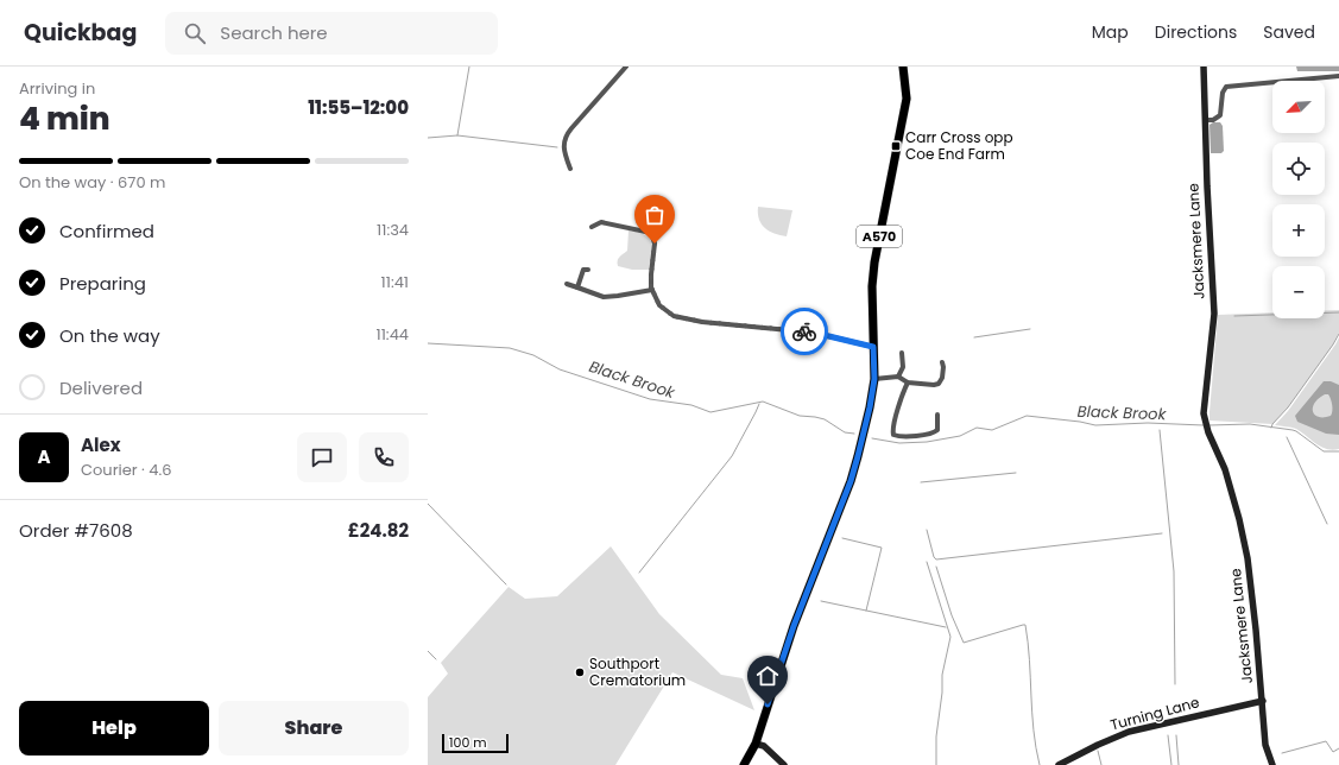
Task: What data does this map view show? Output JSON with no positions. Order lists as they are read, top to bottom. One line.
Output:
{"streets":{"highway":["A570"],"main road":["Jacksmere Lane","Turning Lane"]},"crossings":[["Jacksmere Lane","Turning Lane"]],"water":["Black Brook"],"places":{"transit":["Carr Cross opp Coe End Farm"],"other":["Southport Crematorium"]},"scale_bar":"100 m","north":"bottom left","page":{"header":"Quickbag","search":"Search here","nav":["Map","Directions","Saved"],"heading":["4 min","Arriving in","11:55–12:00"],"panel":["Alex","Courier · 4.6","Order #7608","£24.82"],"map_buttons":["+","−"],"bar":"On the way · 670 m","list":[["Confirmed","11:34"],["Preparing","11:41"],["On the way","11:44"],"Delivered"],"round":"A","buttons":["Help","Share"],"scale":"100 m"}}
